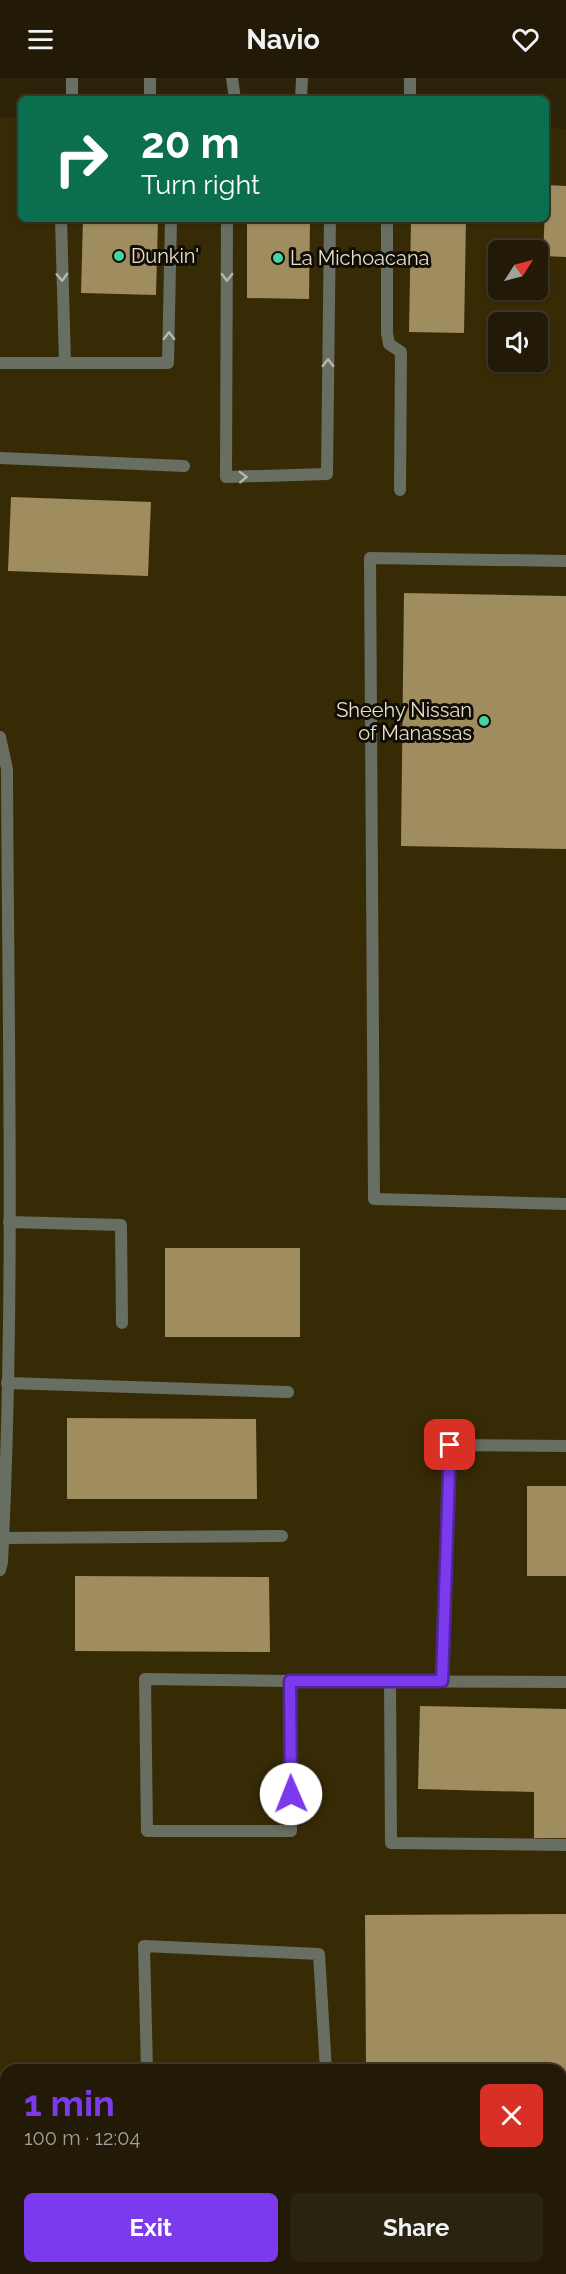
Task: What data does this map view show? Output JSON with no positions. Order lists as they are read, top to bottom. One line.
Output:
{"places":["Dunkin'","La Michoacana","Sheehy Nissan of Manassas"],"north":"top right","page":{"header":"Navio","turn":["20 m","Turn right"],"heading":["1 min","100 m · 12:04"],"buttons":["Exit","Share"]}}
